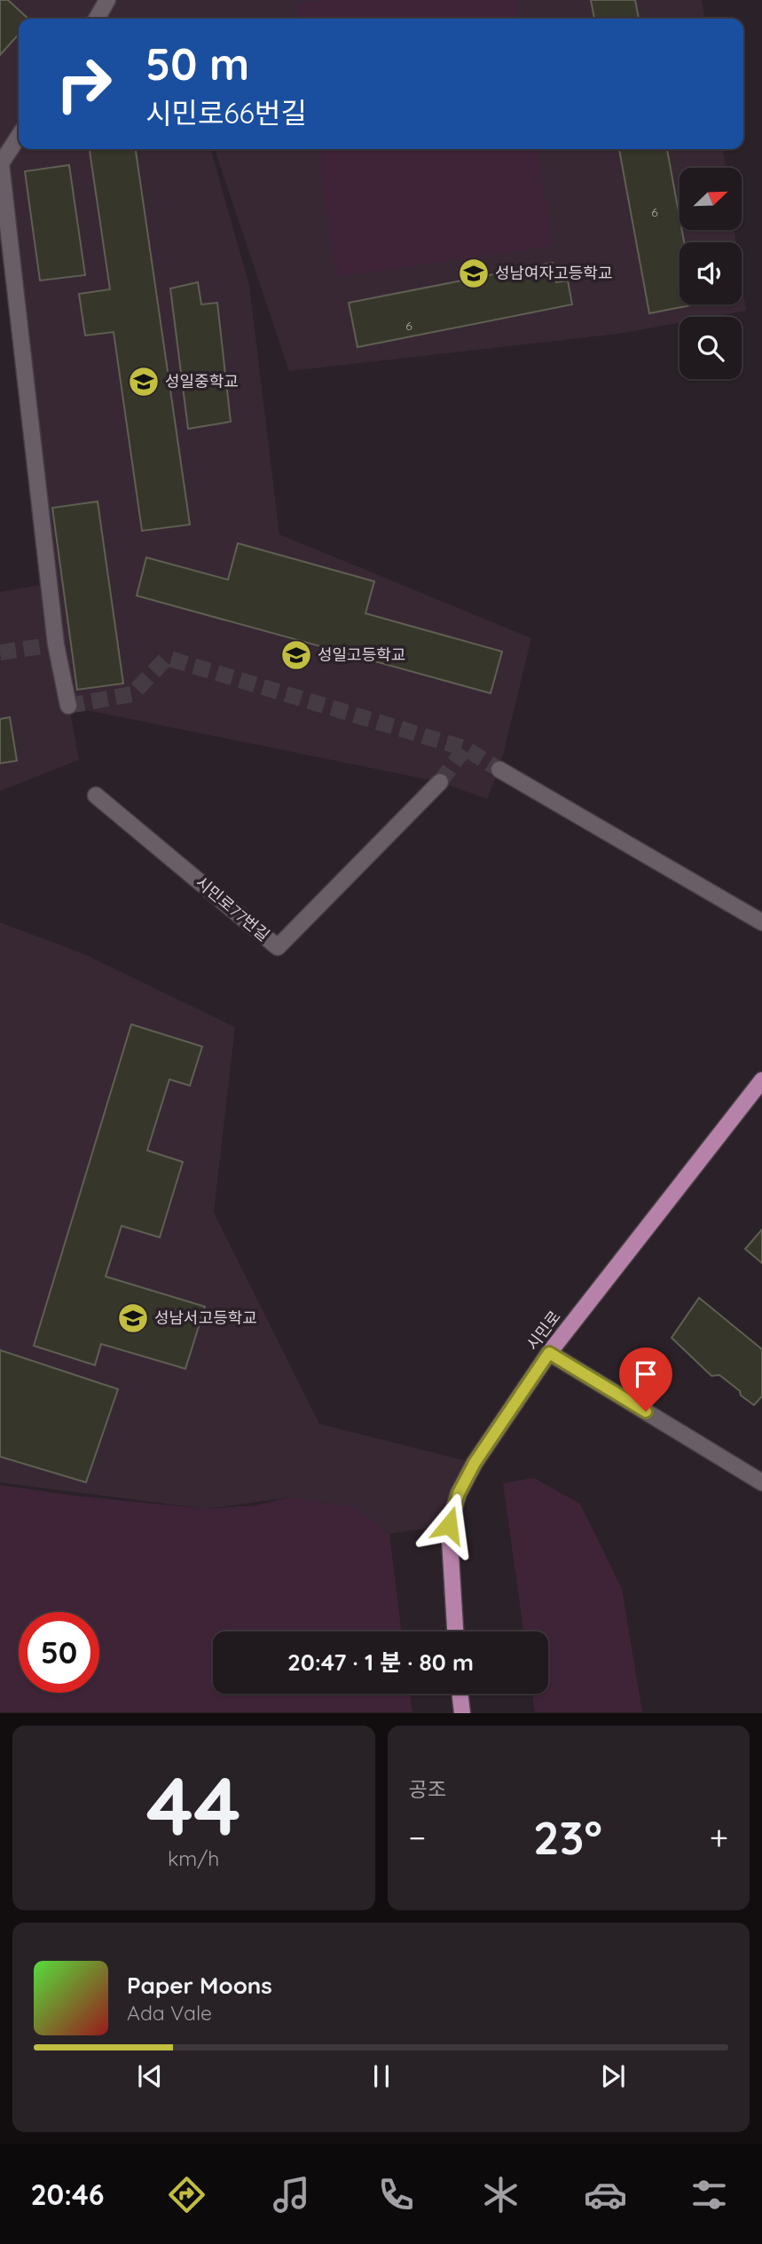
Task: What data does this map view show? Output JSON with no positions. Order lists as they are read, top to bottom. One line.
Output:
{"streets":{"main road":["시민로"],"street":["시민로77번길"]},"places":{"school or university":["성남여자고등학교","성일중학교","성일고등학교","성남서고등학교"]},"house_numbers":["6","6"],"north":"top right","page":{"turn":["50 m","시민로66번길"],"limit":"50","trip":"20:47 · 1 분 · 80 m","tile":[["44","km/h"],"공조"],"heat":["−","23°","+"],"song":["Paper Moons","Ada Vale"],"tabs":"20:46"}}
